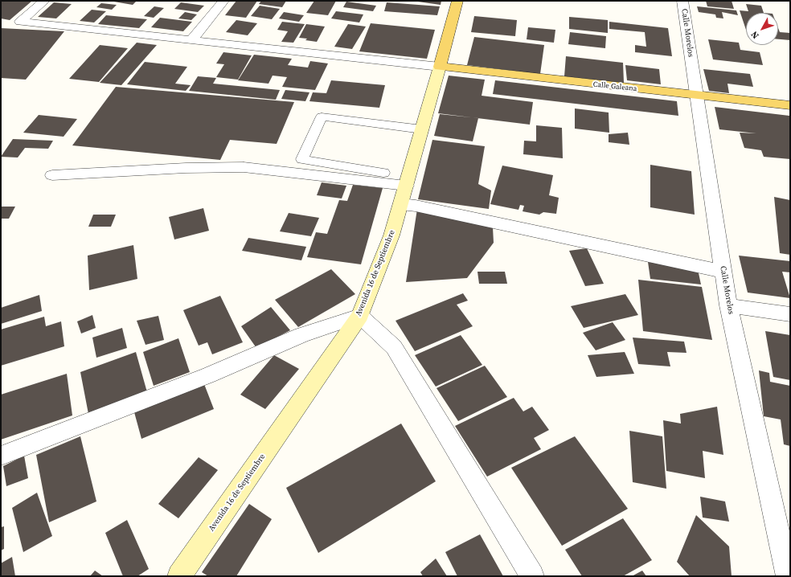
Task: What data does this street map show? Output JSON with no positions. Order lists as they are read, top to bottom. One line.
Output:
{"streets":{"main road":["Calle Galeana","Avenida 16 de Septiembre"],"street":["Calle Morelos"]},"crossings":[["Calle Morelos","Calle Galeana"],["Calle Galeana","Avenida 16 de Septiembre"]],"north":"bottom left"}
